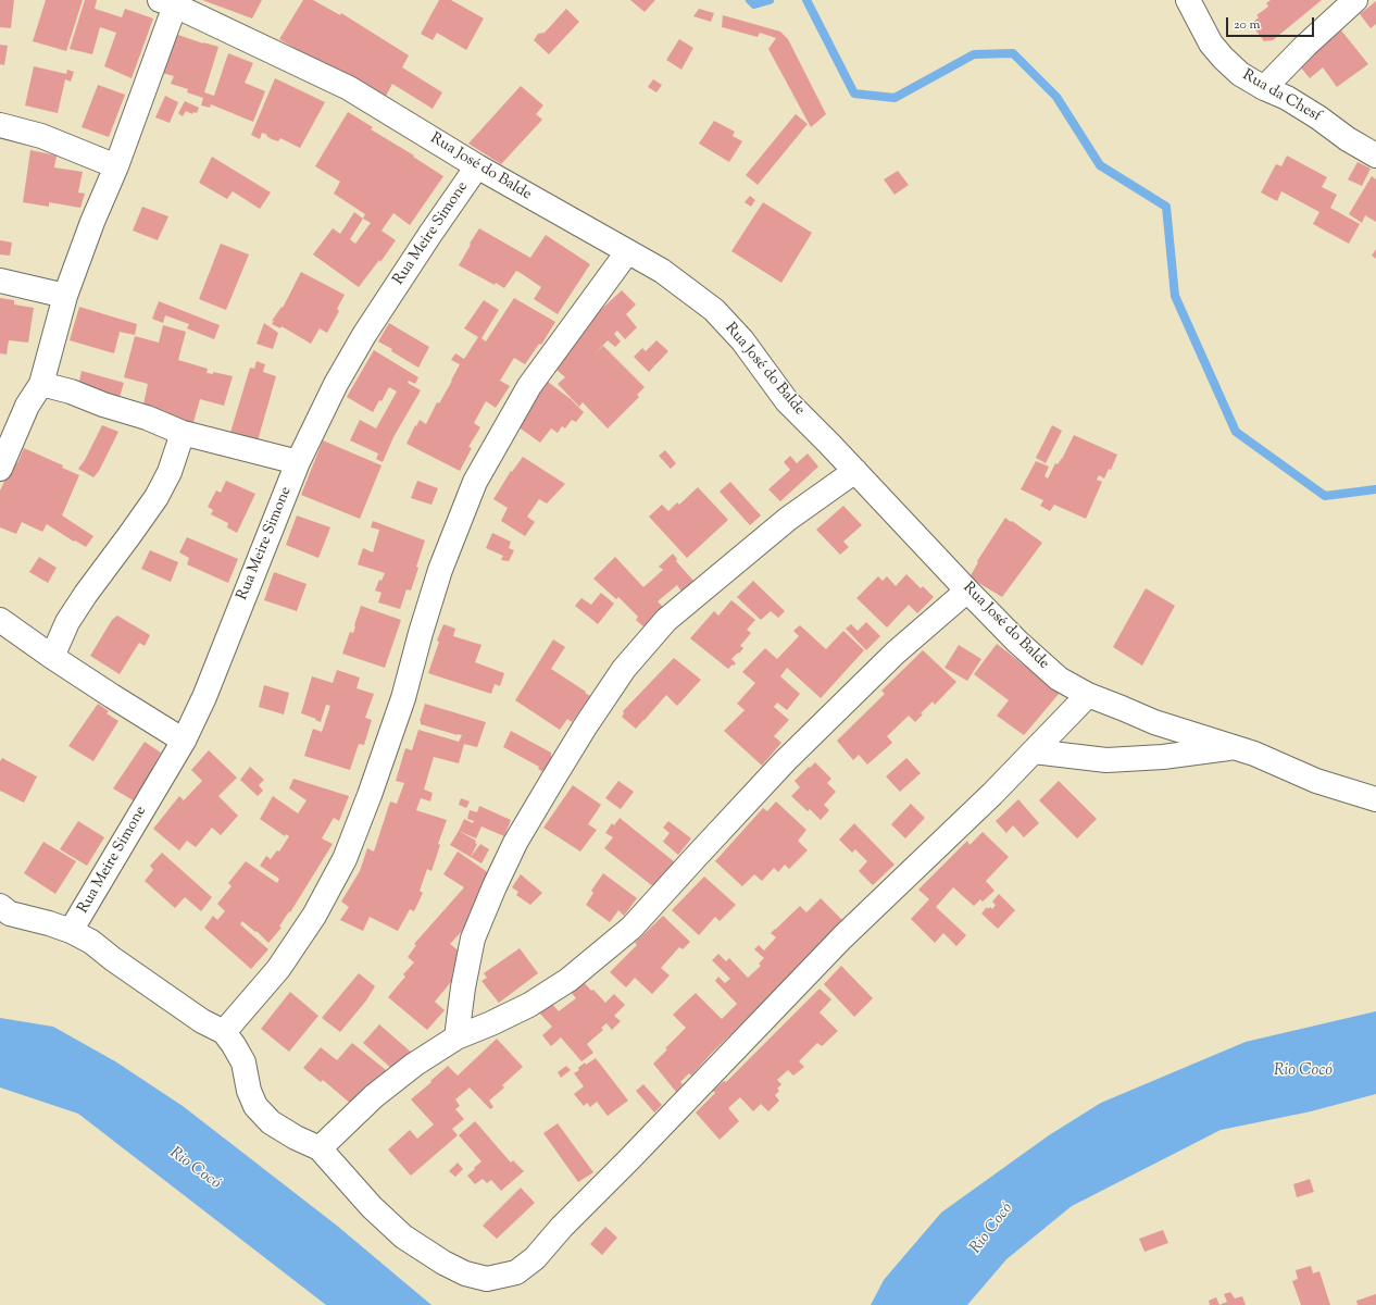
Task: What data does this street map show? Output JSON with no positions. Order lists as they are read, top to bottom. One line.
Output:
{"streets":{"street":["Rua da Chesf","Rua José do Balde","Rua Meire Simone"]},"crossings":[["Rua José do Balde","Rua Meire Simone"]],"water":["Rio Cocó"],"scale_bar":"20 m"}
